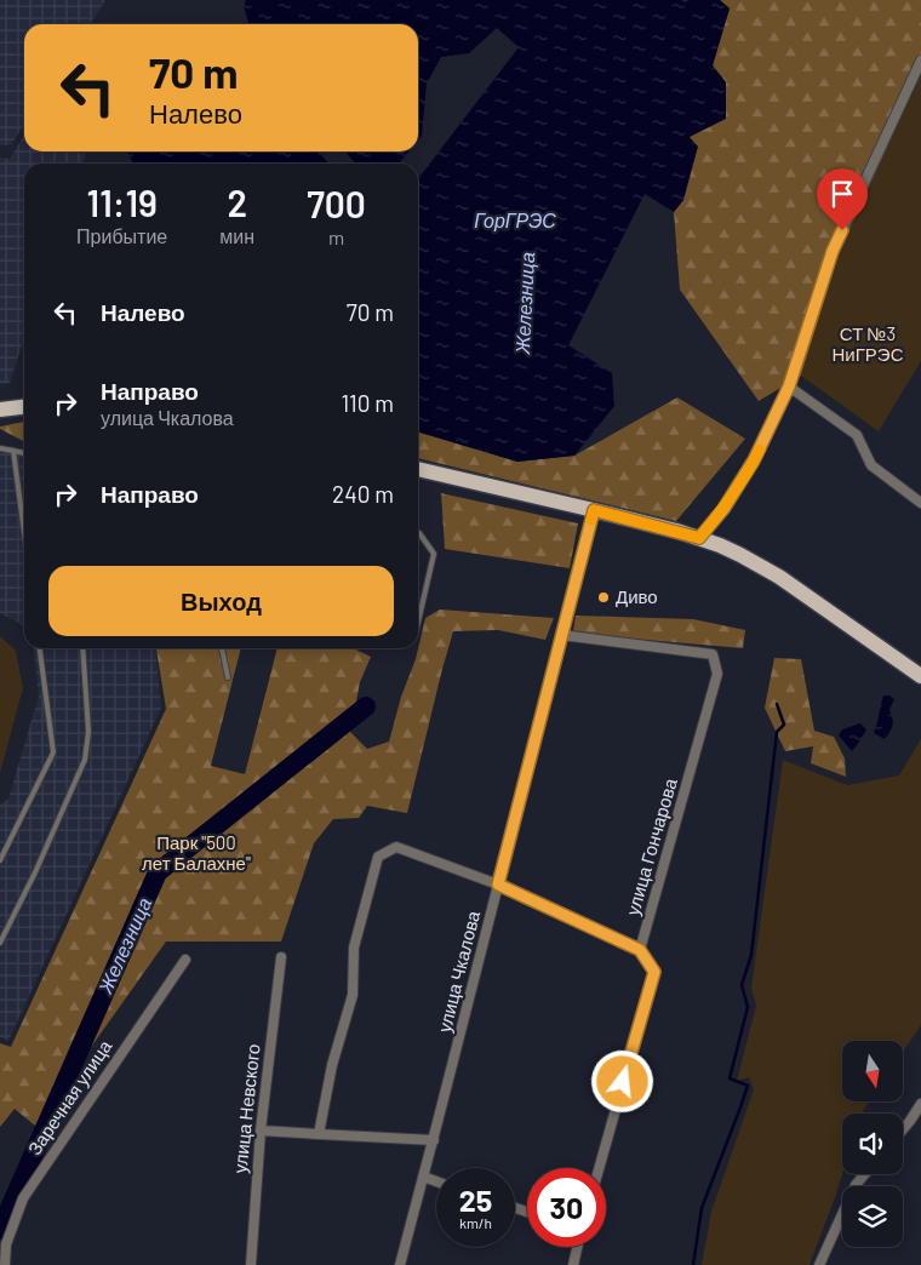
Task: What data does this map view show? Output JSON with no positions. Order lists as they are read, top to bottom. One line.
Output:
{"streets":{"street":["улица Гончарова","улица Чкалова","Заречная улица","улица Невского"]},"crossings":[["улица Гончарова","улица Чкалова"]],"water":["ГорГРЭС","Железница"],"parks":["СТ №3 НиГРЭС","Парк \"500 лет Балахне\""],"places":["Диво"],"north":"bottom","page":{"turn":["70 m","Налево"],"eta":["11:19","Прибытие","2","мин","700","m"],"list":[{"name":"Налево","value":"70 m"},{"name":"Направо","note":"улица Чкалова","value":"110 m"},{"name":"Направо","value":"240 m"}],"buttons":"Выход","speed":"25 km/h","limit":"30"}}
